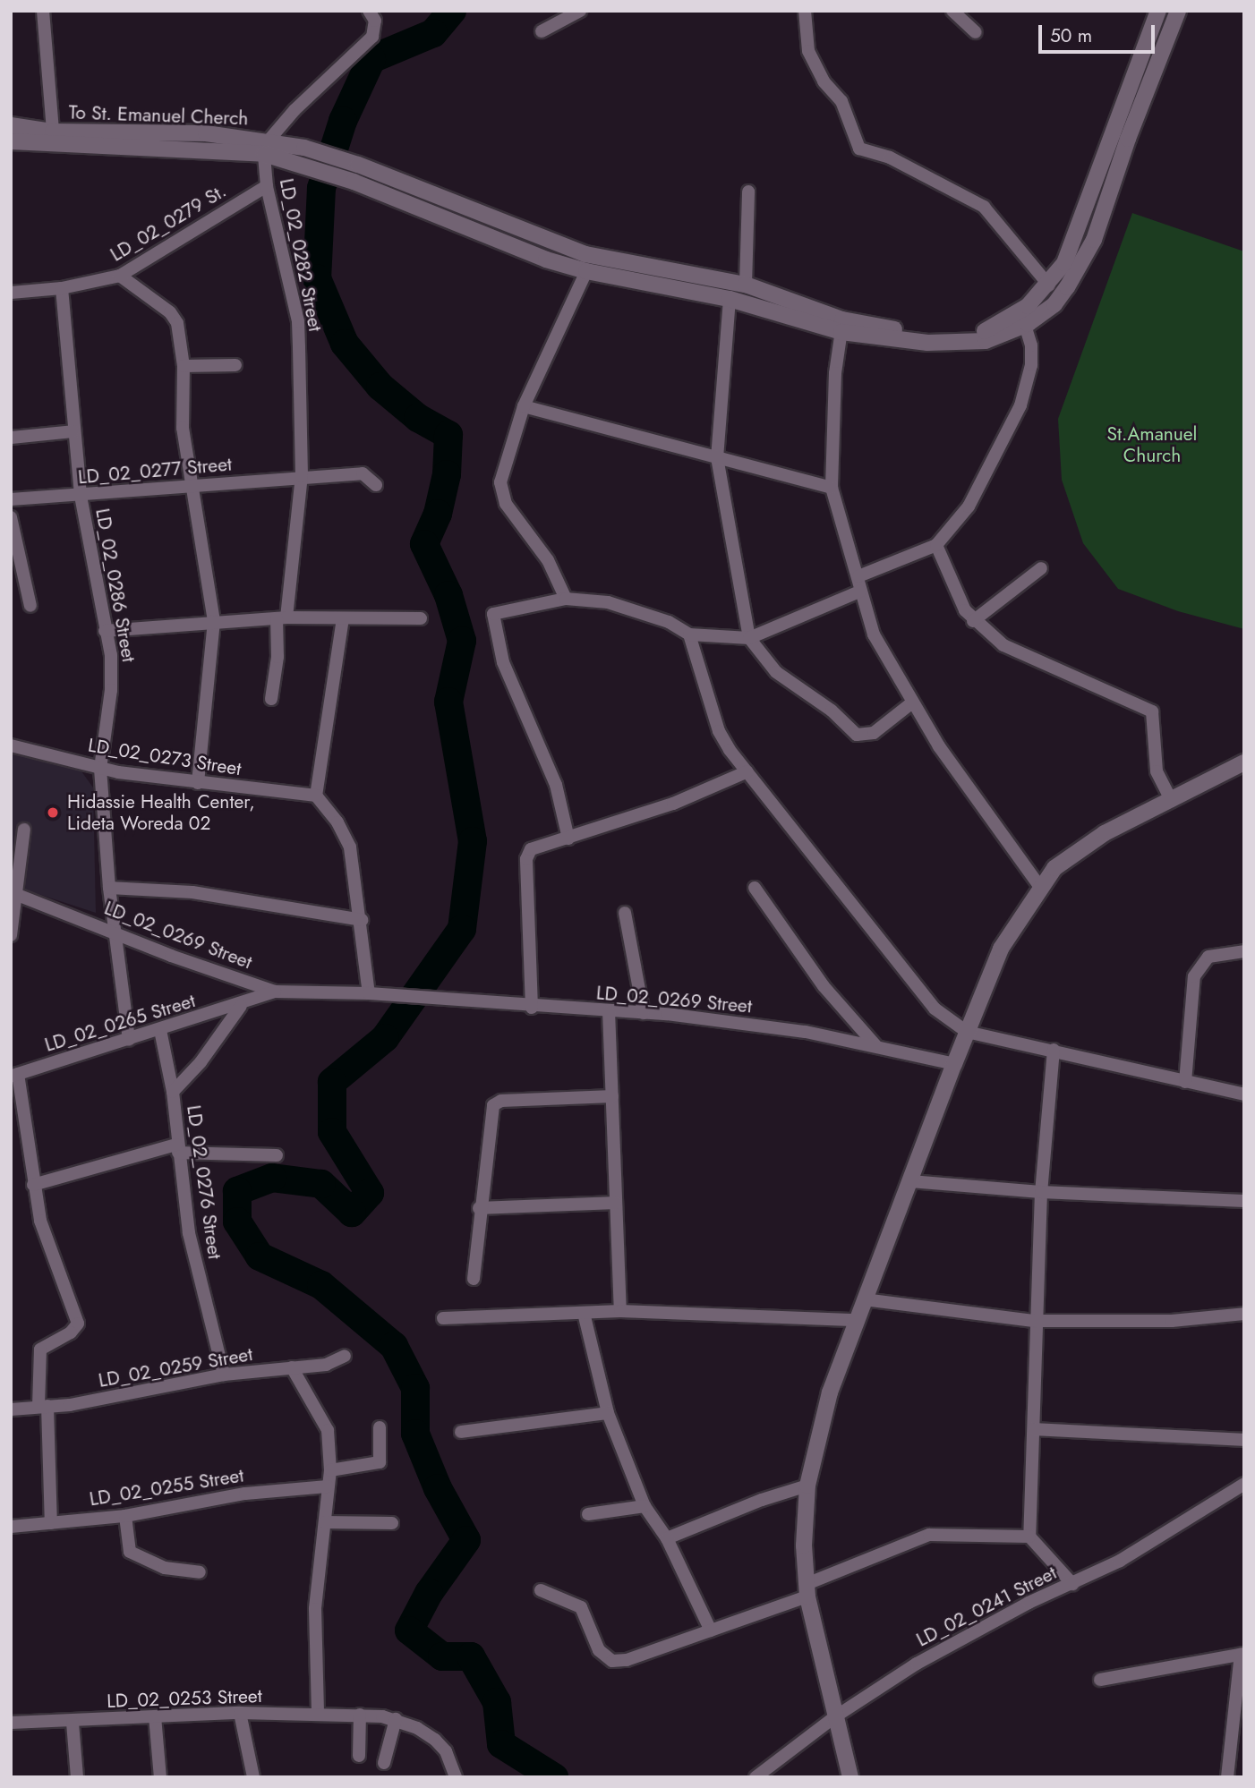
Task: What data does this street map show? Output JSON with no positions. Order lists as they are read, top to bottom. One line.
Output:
{"streets":{"main road":["To St. Emanuel Cherch"],"street":["LD_02_0279 St.","LD_02_0282 Street","LD_02_0277 Street","LD_02_0286 Street","LD_02_0273 Street","LD_02_0269 Street","LD_02_0265 Street","LD_02_0276 Street","LD_02_0259 Street","LD_02_0255 Street","LD_02_0241 Street","LD_02_0253 Street"]},"crossings":[["To St. Emanuel Cherch","LD_02_0282 Street"],["LD_02_0279 St.","LD_02_0282 Street"],["LD_02_0279 St.","LD_02_0286 Street"],["LD_02_0282 Street","LD_02_0277 Street"],["LD_02_0277 Street","LD_02_0286 Street"],["LD_02_0286 Street","LD_02_0273 Street"],["LD_02_0286 Street","LD_02_0269 Street"],["LD_02_0286 Street","LD_02_0265 Street"],["LD_02_0269 Street","LD_02_0265 Street"],["LD_02_0265 Street","LD_02_0276 Street"],["LD_02_0276 Street","LD_02_0259 Street"]],"parks":["St.Amanuel Church"],"places":["Hidassie Health Center, Lideta Woreda 02"],"scale_bar":"50 m"}
